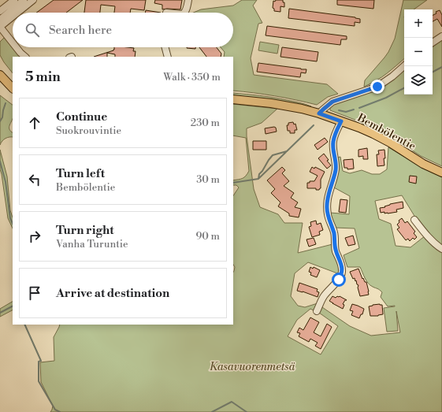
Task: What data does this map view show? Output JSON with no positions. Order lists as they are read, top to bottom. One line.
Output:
{"streets":{"main road":["Bembölentie"]},"parks":["Kasavuorenmetsä"],"page":{"map_buttons":["+","−"],"search":"Search here","heading":["5 min","Walk · 350 m"],"list":[["Continue","Suokrouvintie","230 m"],["Turn left","Bembölentie","30 m"],["Turn right","Vanha Turuntie","90 m"],"Arrive at destination"]}}
